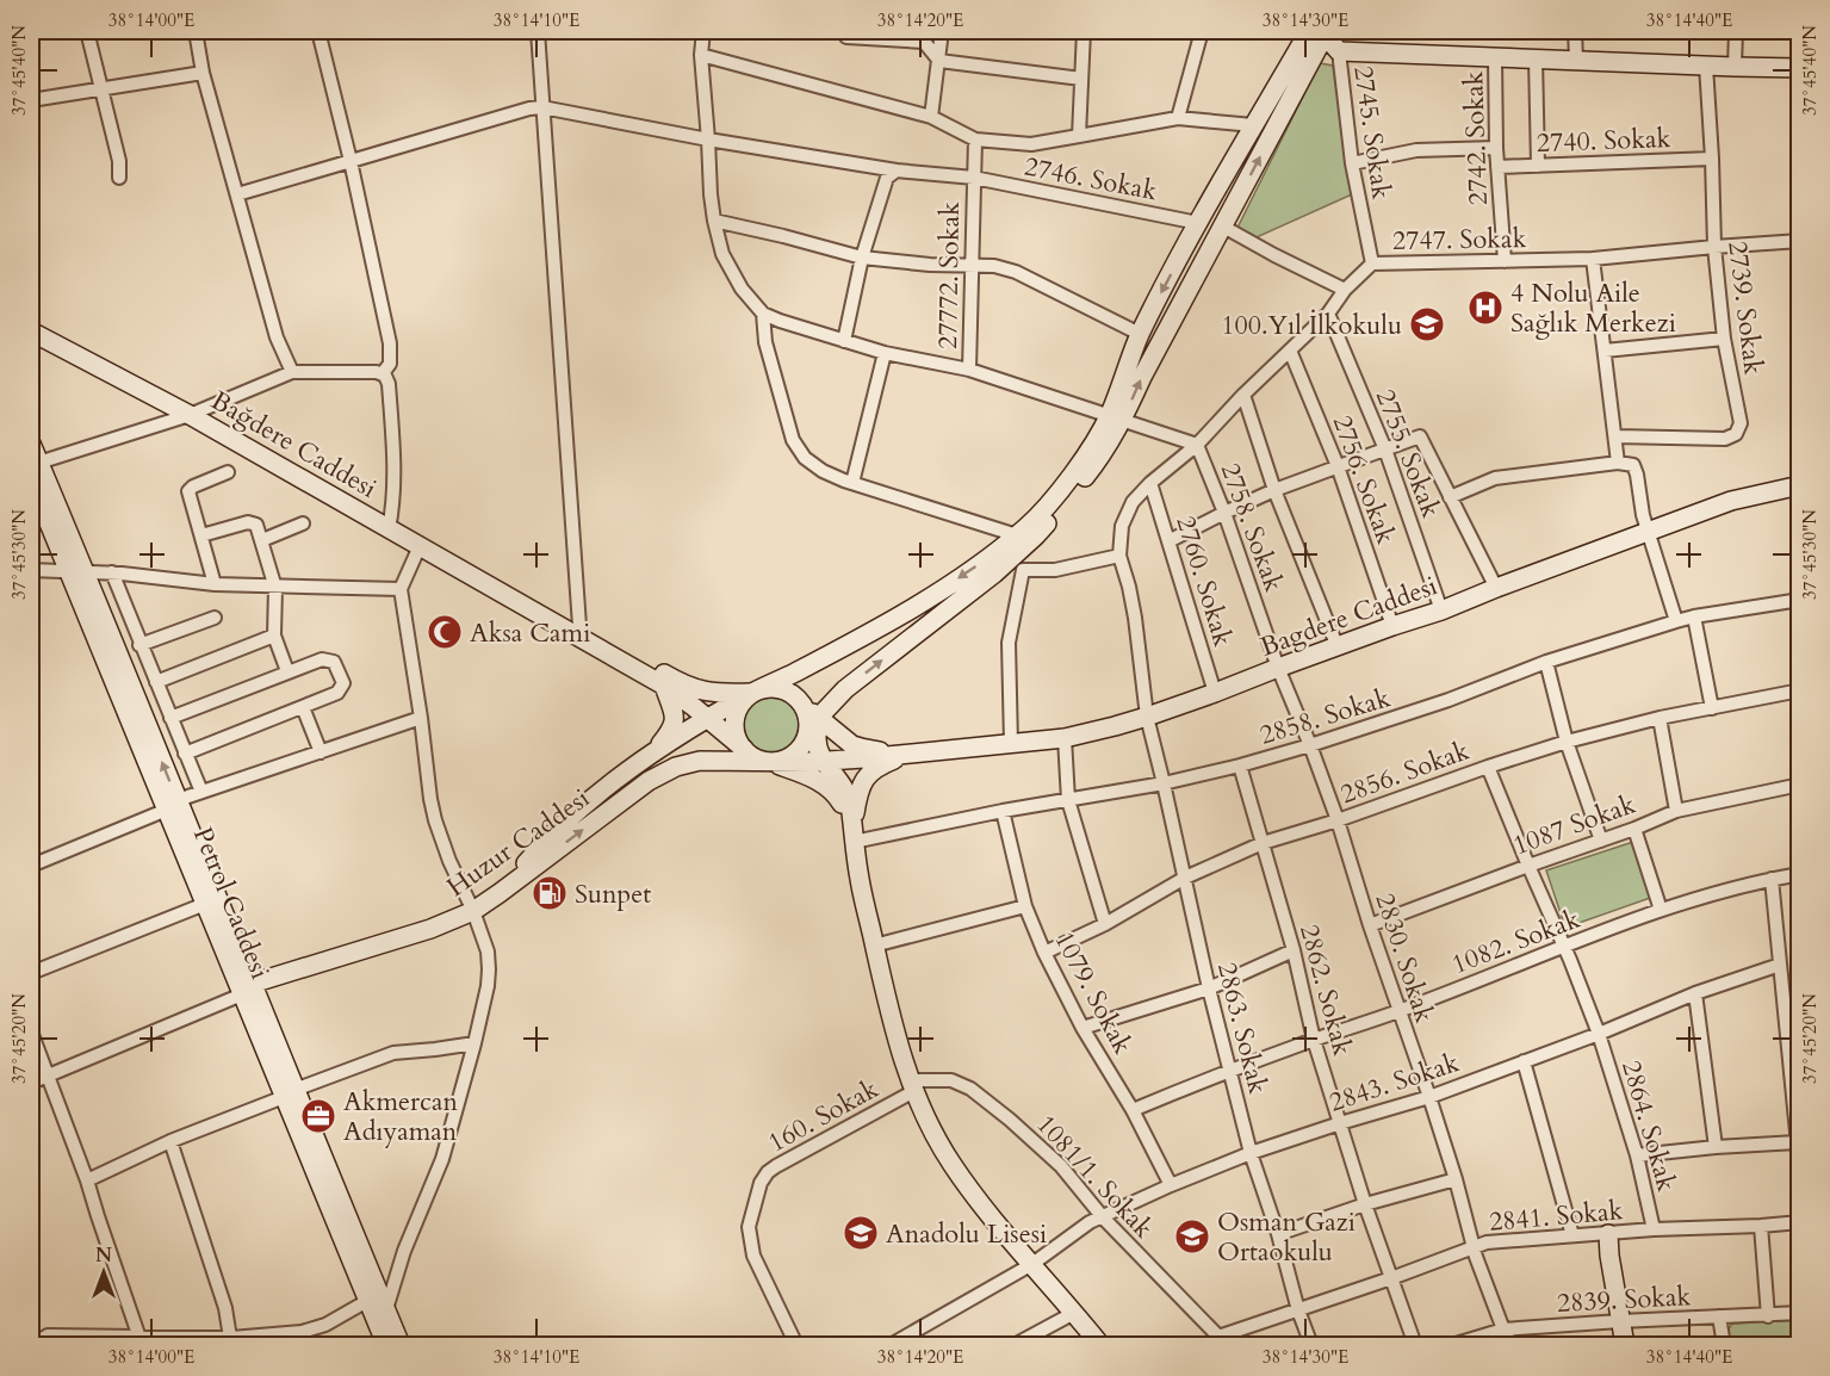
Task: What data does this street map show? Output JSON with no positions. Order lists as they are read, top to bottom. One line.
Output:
{"streets":{"main road":["Bağdere Caddesi","Bagdere Caddesi","Huzur Caddesi","Petrol Caddesi"],"street":["2745. Sokak","2742. Sokak","2740. Sokak","2746. Sokak","2747. Sokak","27772. Sokak","2739. Sokak","2755. Sokak","2756. Sokak","2758. Sokak","2760. Sokak","2858. Sokak","2856. Sokak","1087 Sokak","1082. Sokak","2830. Sokak","2862. Sokak","1079. Sokak","2863. Sokak","2843. Sokak","160. Sokak","2864. Sokak","1081/1. Sokak","2841. Sokak","2839. Sokak"]},"crossings":[["2745. Sokak","2747. Sokak"],["2742. Sokak","2740. Sokak"],["2742. Sokak","2747. Sokak"],["2740. Sokak","2739. Sokak"],["2746. Sokak","27772. Sokak"],["2747. Sokak","2739. Sokak"],["2747. Sokak","2755. Sokak"],["2747. Sokak","2756. Sokak"],["2747. Sokak","2758. Sokak"],["2747. Sokak","2760. Sokak"],["Bağdere Caddesi","2858. Sokak"],["Bağdere Caddesi","Huzur Caddesi"],["2755. Sokak","Bagdere Caddesi"],["2756. Sokak","Bagdere Caddesi"],["2758. Sokak","Bagdere Caddesi"],["2758. Sokak","2830. Sokak"],["2760. Sokak","Bagdere Caddesi"],["Bagdere Caddesi","2830. Sokak"],["Bagdere Caddesi","2863. Sokak"],["2858. Sokak","2830. Sokak"],["2858. Sokak","2862. Sokak"],["2858. Sokak","1079. Sokak"],["2858. Sokak","2863. Sokak"],["2856. Sokak","2830. Sokak"],["2856. Sokak","2862. Sokak"],["2856. Sokak","1079. Sokak"],["2856. Sokak","2863. Sokak"],["2856. Sokak","2864. Sokak"],["1087 Sokak","2830. Sokak"],["1087 Sokak","2864. Sokak"],["Huzur Caddesi","Petrol Caddesi"],["1082. Sokak","2830. Sokak"],["1082. Sokak","2862. Sokak"],["1082. Sokak","1079. Sokak"],["1082. Sokak","2863. Sokak"],["1082. Sokak","2864. Sokak"],["2830. Sokak","2843. Sokak"],["2830. Sokak","2841. Sokak"],["2830. Sokak","2839. Sokak"],["2862. Sokak","2843. Sokak"],["2862. Sokak","2841. Sokak"],["1079. Sokak","2843. Sokak"],["2863. Sokak","2843. Sokak"],["2863. Sokak","2841. Sokak"],["2843. Sokak","2864. Sokak"],["2843. Sokak","1081/1. Sokak"],["160. Sokak","1081/1. Sokak"],["2864. Sokak","2841. Sokak"],["1081/1. Sokak","2841. Sokak"]],"places":{"hospital":["4 Nolu Aile Sağlık Merkezi"],"school or university":["100.Yıl İlkokulu","Anadolu Lisesi","Osman Gazi Ortaokulu"],"mosque":["Aksa Cami"],"fuel station":["Sunpet"],"office":["Akmercan Adıyaman"]},"north":"top","coordinates":["38°14'00\"E","38°14'10\"E","38°14'20\"E","38°14'30\"E","38°14'40\"E","37°45'40\"N","37°45'30\"N","37°45'20\"N"]}
